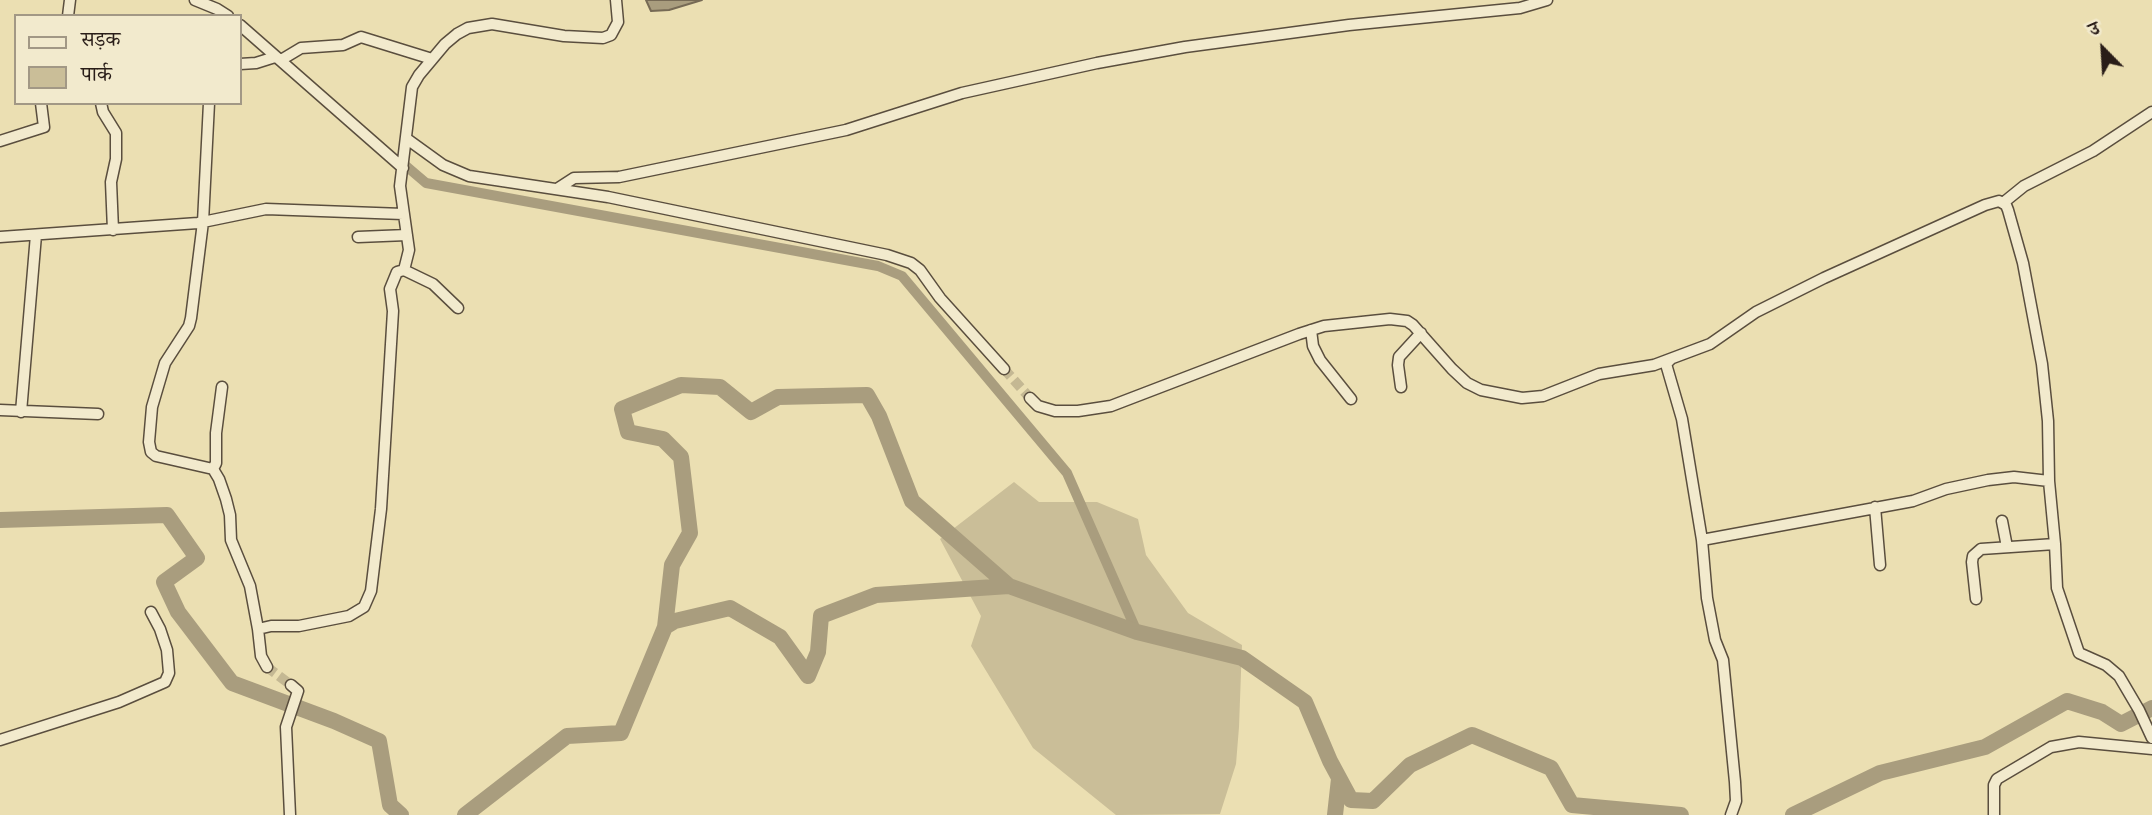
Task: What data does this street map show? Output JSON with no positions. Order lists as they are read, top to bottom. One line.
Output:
{"legend":["सड़क","पार्क"],"north":"top left"}
